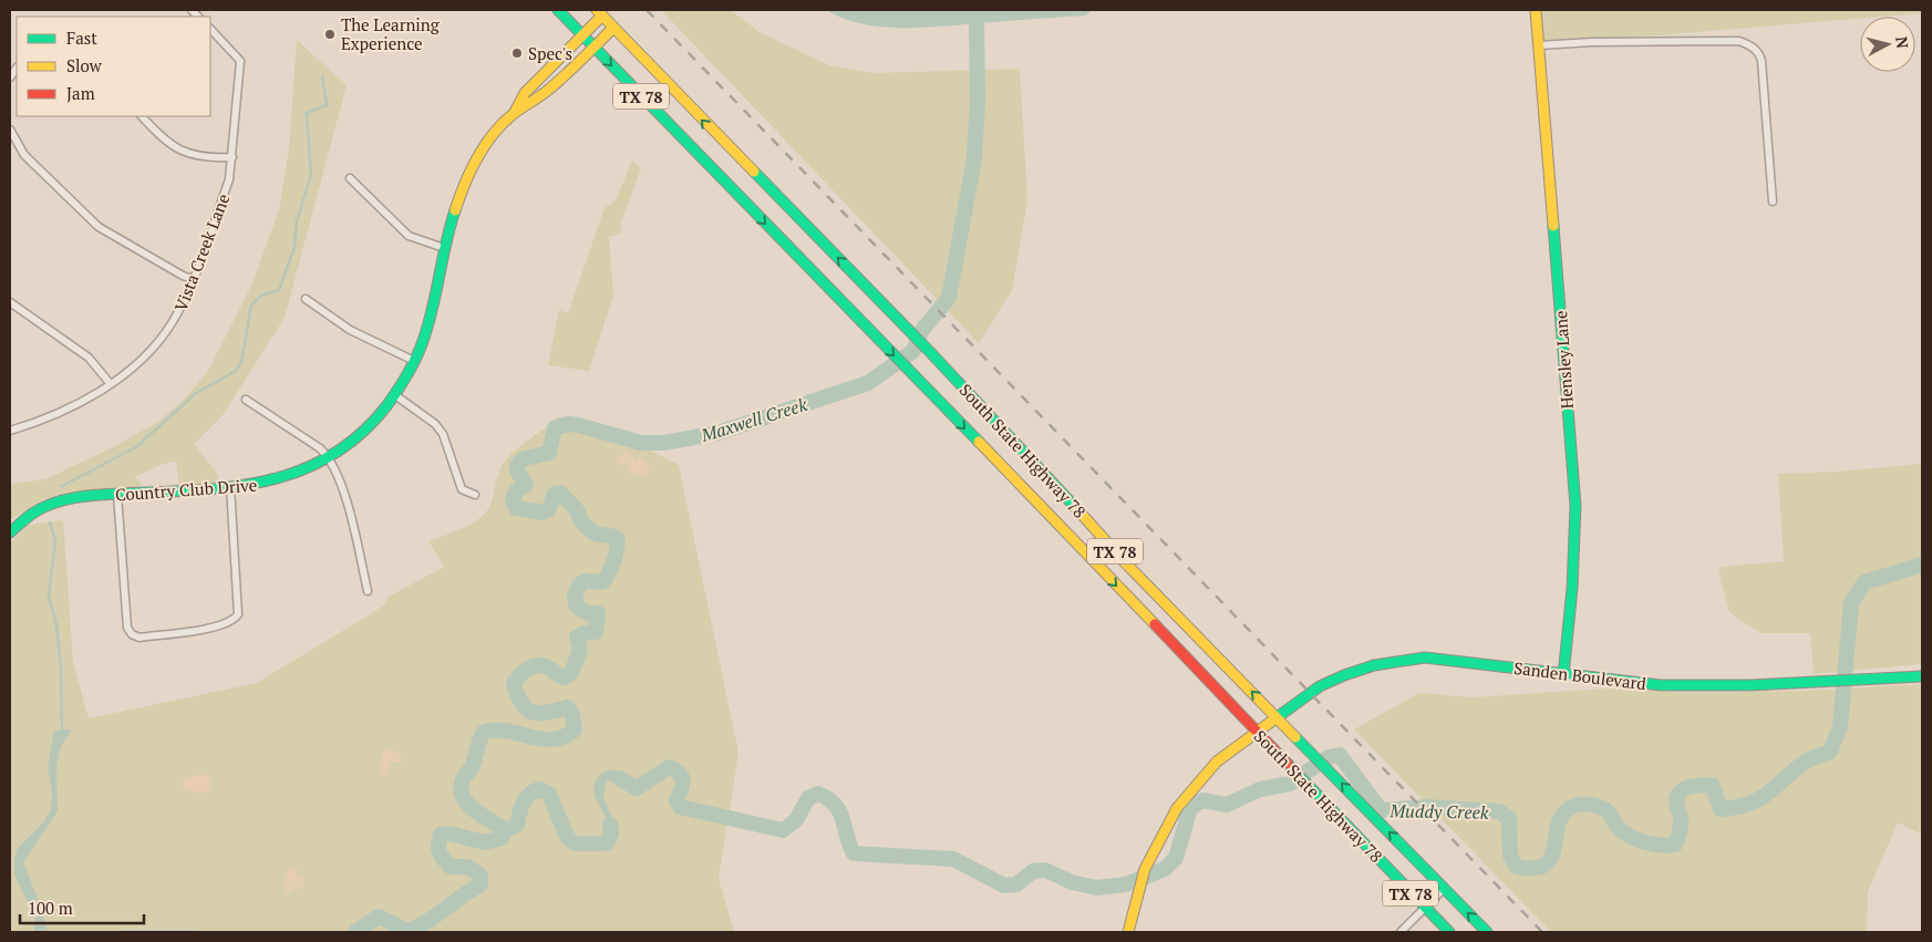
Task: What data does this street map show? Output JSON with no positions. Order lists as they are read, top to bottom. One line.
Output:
{"streets":{"main road":["TX 78","Hensley Lane","South State Highway 78","Country Club Drive","Sanden Boulevard"],"street":["Vista Creek Lane"]},"crossings":[["TX 78","South State Highway 78"],["TX 78","Country Club Drive"],["Hensley Lane","Sanden Boulevard"],["South State Highway 78","Country Club Drive"],["South State Highway 78","Sanden Boulevard"]],"water":["Maxwell Creek","Muddy Creek"],"places":["The Learning Experience","Spec's"],"legend":["Fast","Slow","Jam"],"scale_bar":"100 m","north":"right"}
